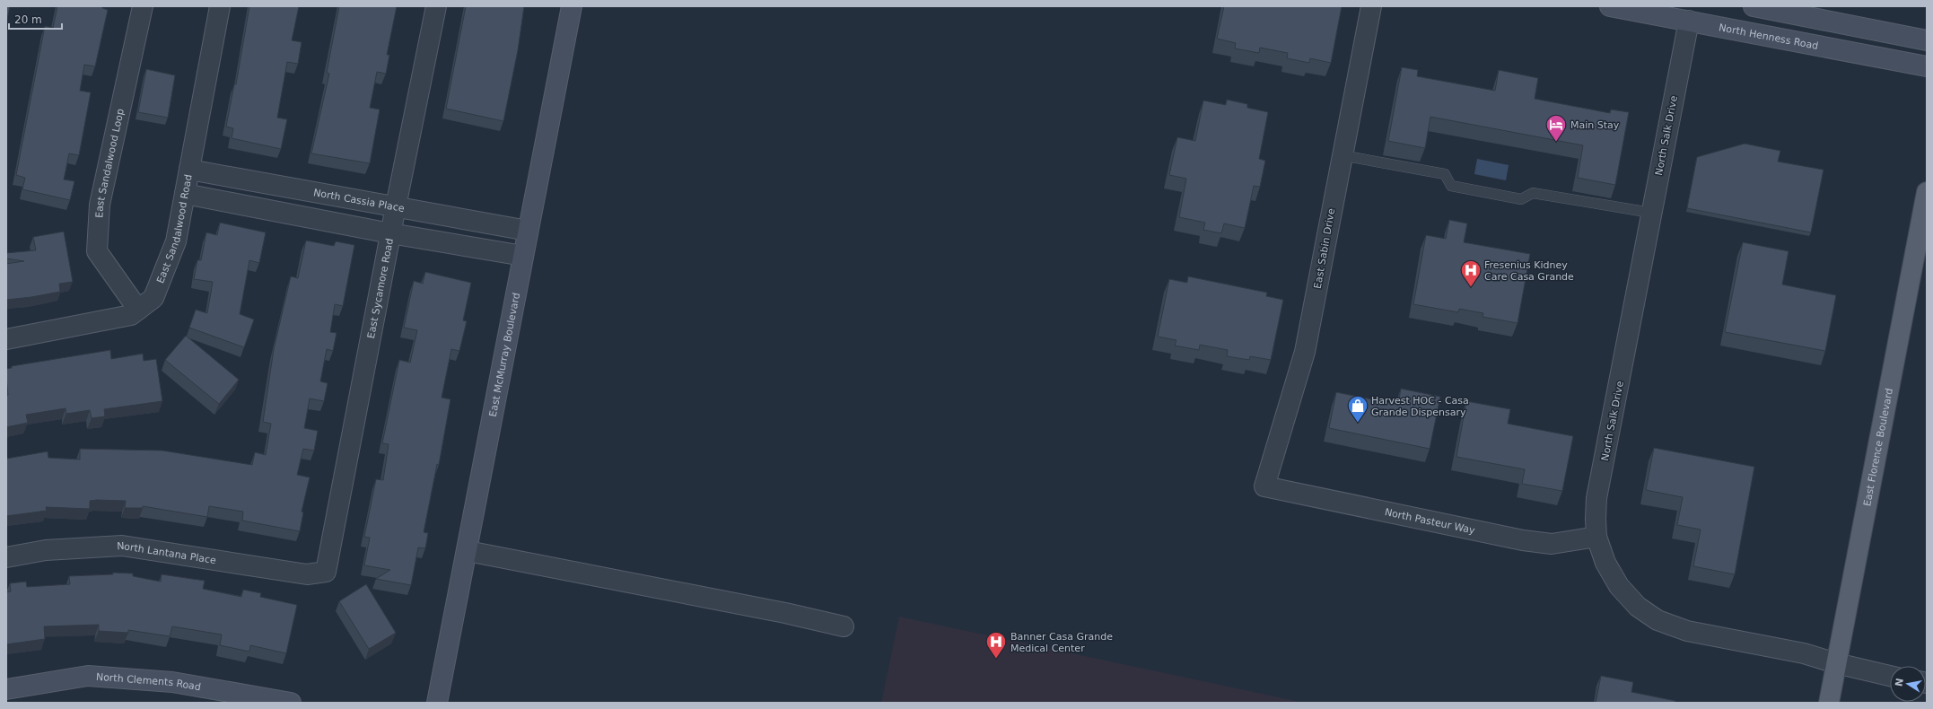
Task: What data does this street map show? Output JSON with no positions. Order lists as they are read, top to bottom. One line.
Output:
{"streets":{"main road":["East Florence Boulevard"],"street":["North Henness Road","North Salk Drive","East Sandalwood Loop","North Cassia Place","East Sandalwood Road","East Sabin Drive","East Sycamore Road","East McMurray Boulevard","North Pasteur Way","North Lantana Place","North Clements Road"]},"crossings":[["North Henness Road","North Salk Drive"],["North Salk Drive","East Florence Boulevard"],["North Salk Drive","North Pasteur Way"],["East Sandalwood Loop","East Sandalwood Road"],["North Cassia Place","East Sandalwood Road"],["North Cassia Place","East Sycamore Road"],["North Cassia Place","East McMurray Boulevard"],["East Sabin Drive","North Pasteur Way"],["East Sycamore Road","North Lantana Place"]],"places":{"hotel":["Main Stay"],"hospital":["Fresenius Kidney Care Casa Grande","Banner Casa Grande Medical Center"],"shop":["Harvest HOC - Casa Grande Dispensary"]},"scale_bar":"20 m","north":"left"}
